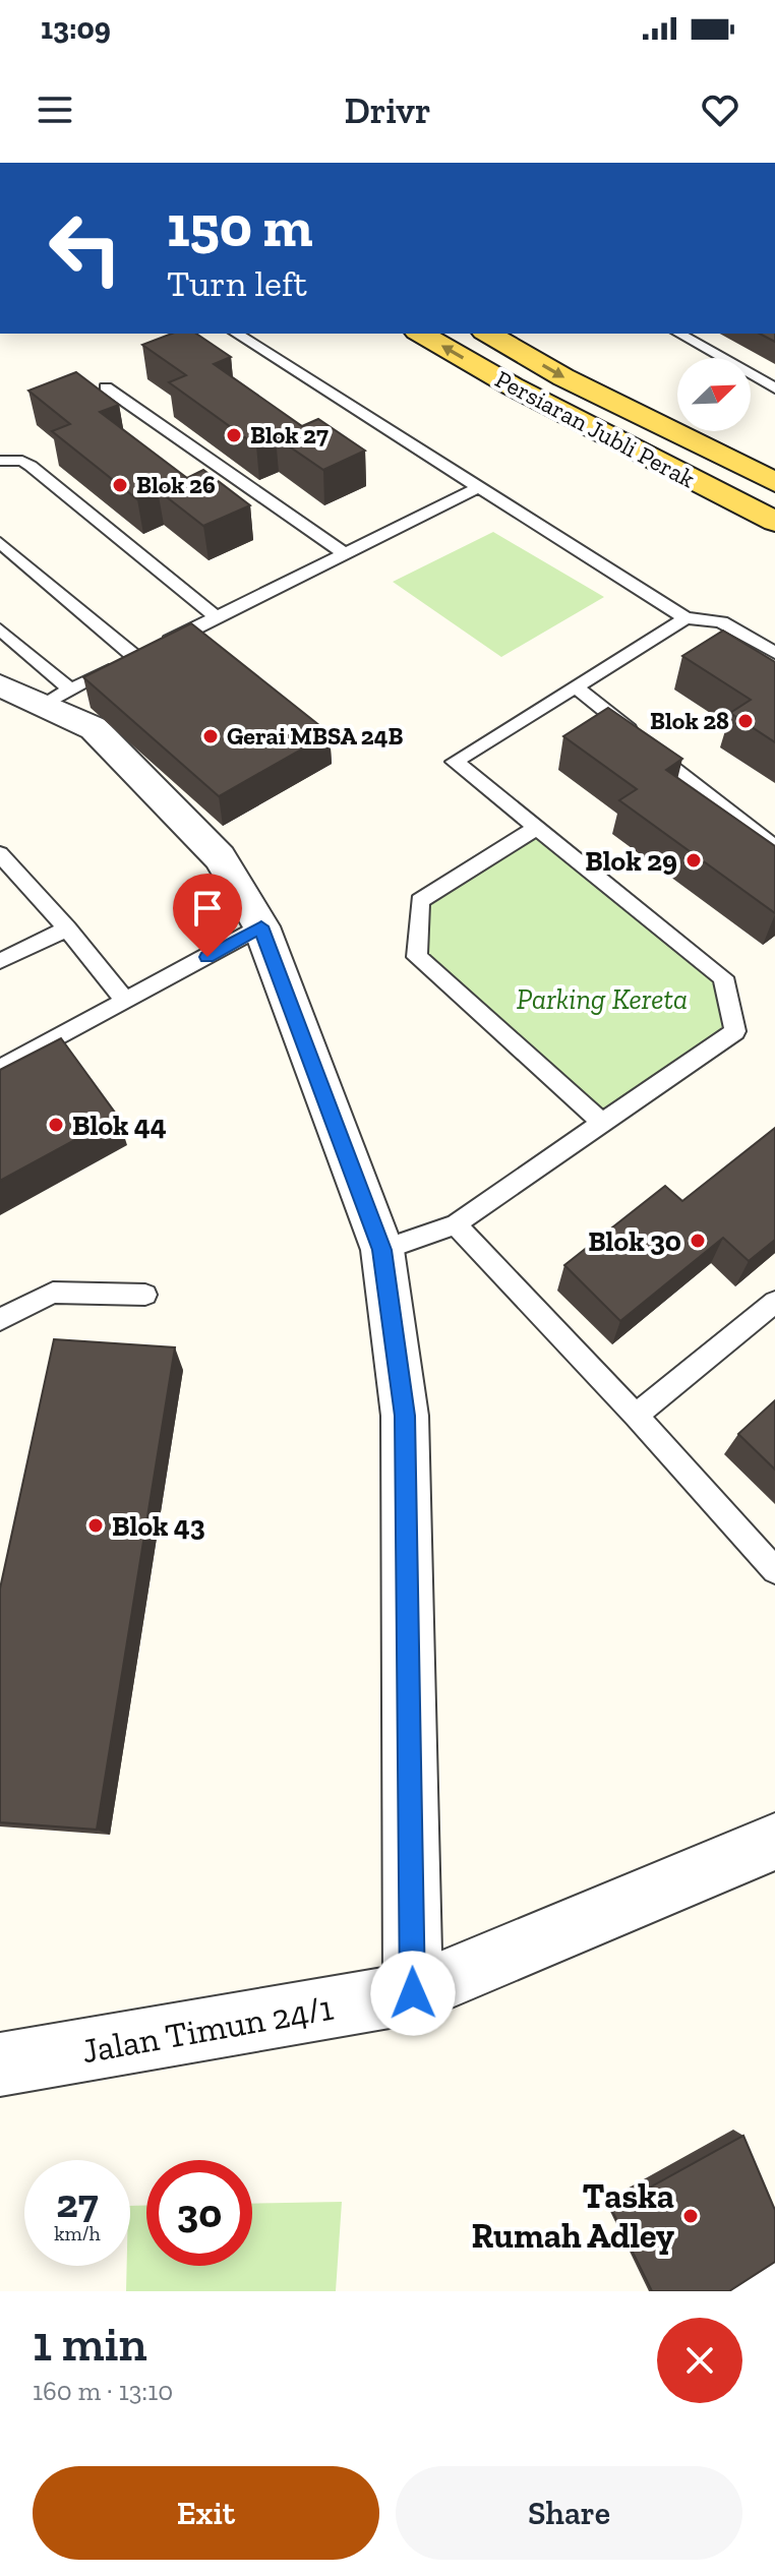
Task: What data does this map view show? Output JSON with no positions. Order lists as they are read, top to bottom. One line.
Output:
{"streets":{"main road":["Persiaran Jubli Perak"],"street":["Jalan Timun 24/1"]},"parks":["Parking Kereta"],"places":["Blok 27","Blok 26","Blok 28","Gerai MBSA 24B","Blok 29","Blok 44","Blok 30","Blok 43","Taska Rumah Adley"],"north":"top right","page":{"status":"13:09","header":"Drivr","turn":["150 m","Turn left"],"speed":"27 km/h","limit":"30","heading":["1 min","160 m · 13:10"],"buttons":["Exit","Share"]}}
